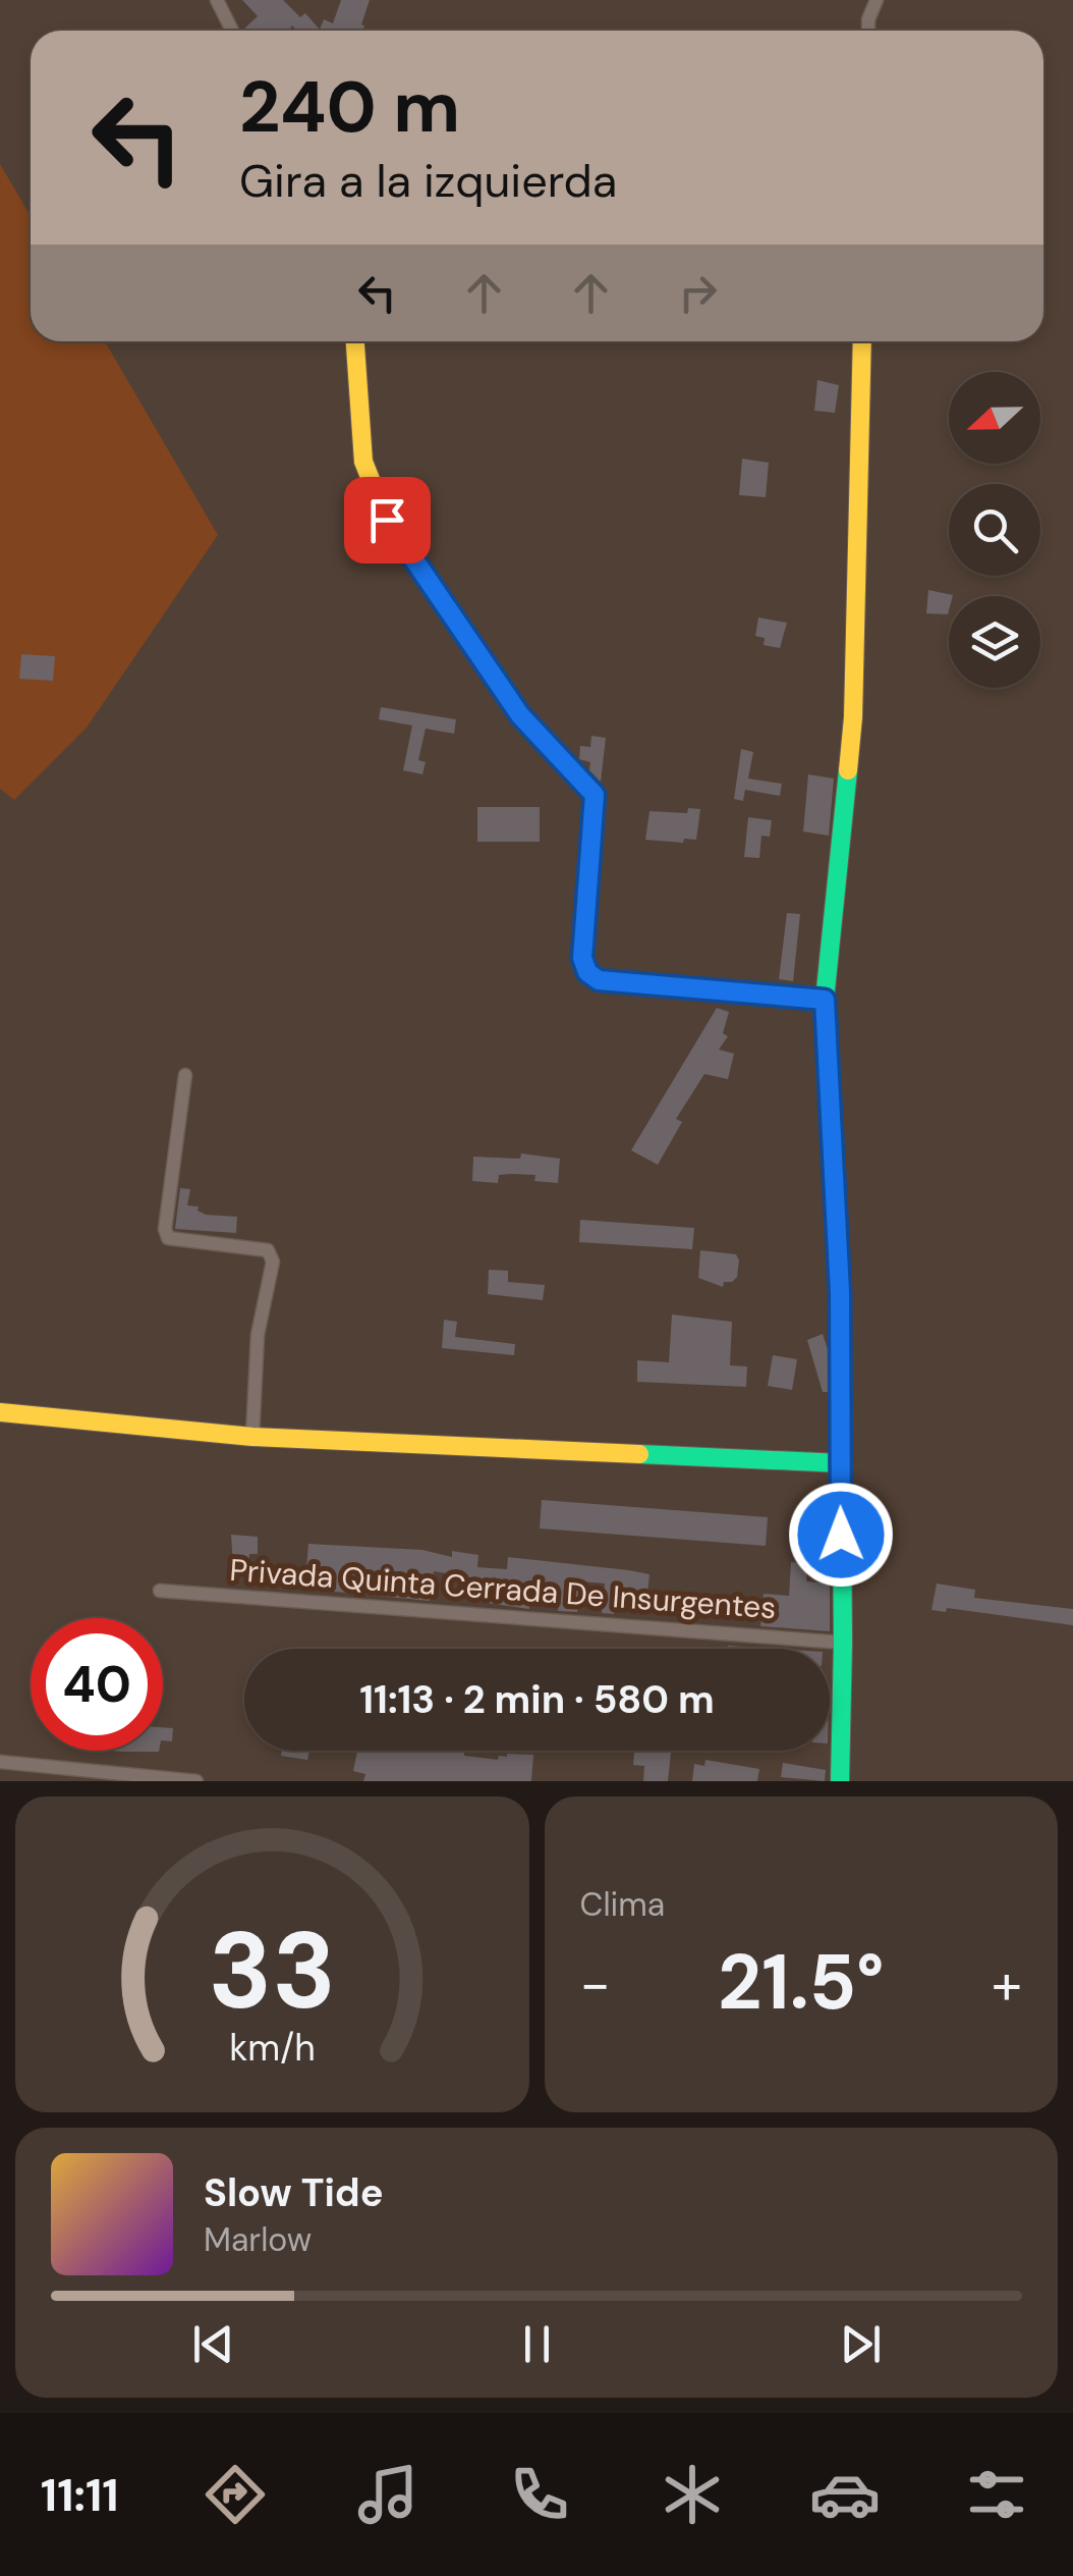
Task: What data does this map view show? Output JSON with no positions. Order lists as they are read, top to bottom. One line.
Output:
{"streets":{"street":["Privada Quinta Cerrada De Insurgentes"]},"north":"left","page":{"turn":["240 m","Gira a la izquierda"],"limit":"40","trip":"11:13 · 2 min · 580 m","tile":"Clima","heat":["−","21.5°","+"],"song":["Slow Tide","Marlow"],"tabs":"11:11","gauge":["33","km/h"]}}
